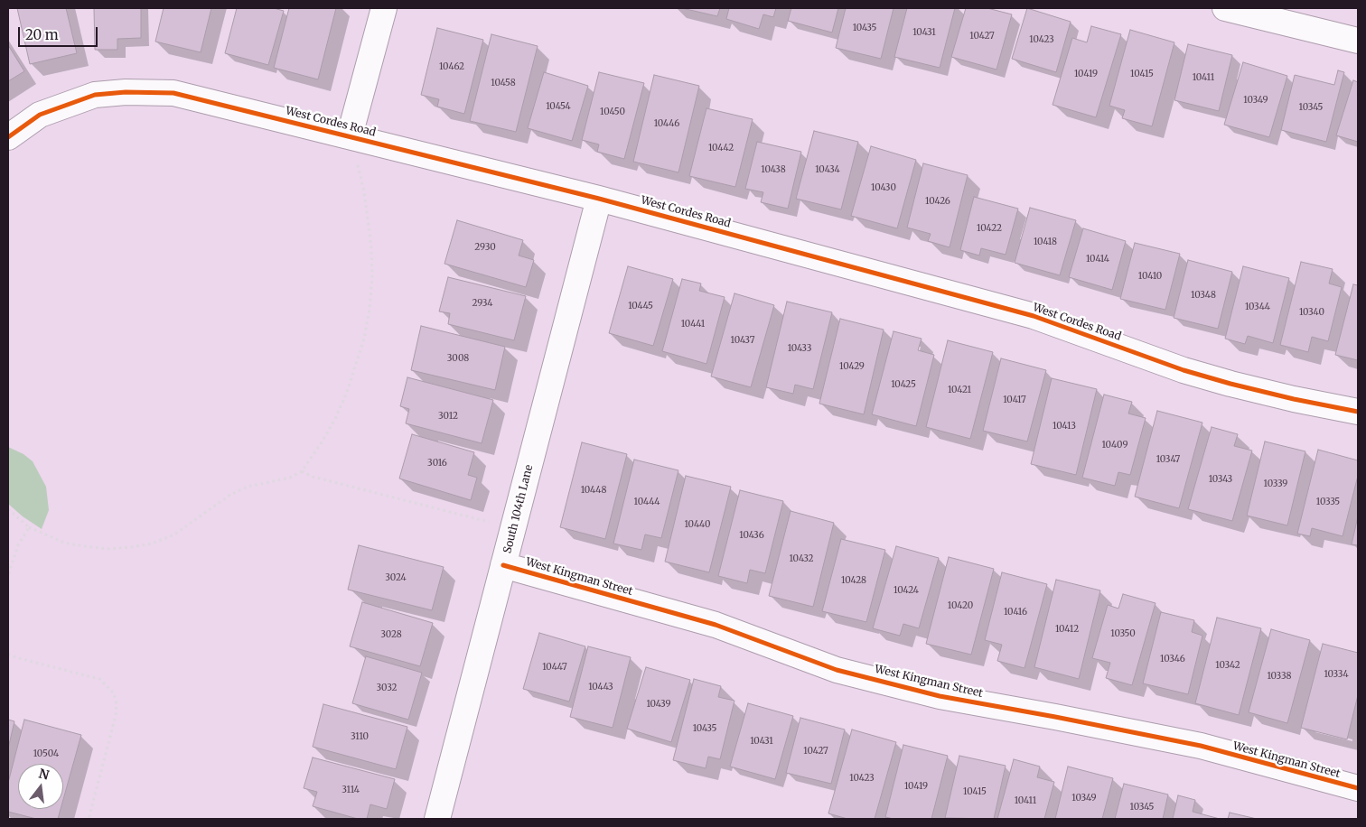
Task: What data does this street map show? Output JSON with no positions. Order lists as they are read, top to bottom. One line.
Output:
{"streets":{"street":["West Cordes Road","South 104th Lane","West Kingman Street"]},"crossings":[["West Cordes Road","South 104th Lane"],["South 104th Lane","West Kingman Street"]],"house_numbers":["10435","10431","10427","10423","10462","10419","10415","10411","10458","10349","10454","10345","10450","10446","10442","10438","10434","10430","10426","10422","10418","2930","10414","10410","10348","2934","10445","10344","10340","10441","10437","10433","3008","10429","10425","10421","10417","3012","10413","10409","10347","3016","10343","10339","10448","10444","10335","10440","10436","10432","3024","10428","10424","10420","10416","10412","10350","3028","10346","10342","10447","10334","10338","10443","3032","10439","10435","3110","10431","10427","10504","10423","10419","3114","10415","10349","10411","10345"],"scale_bar":"20 m","north":"top"}
